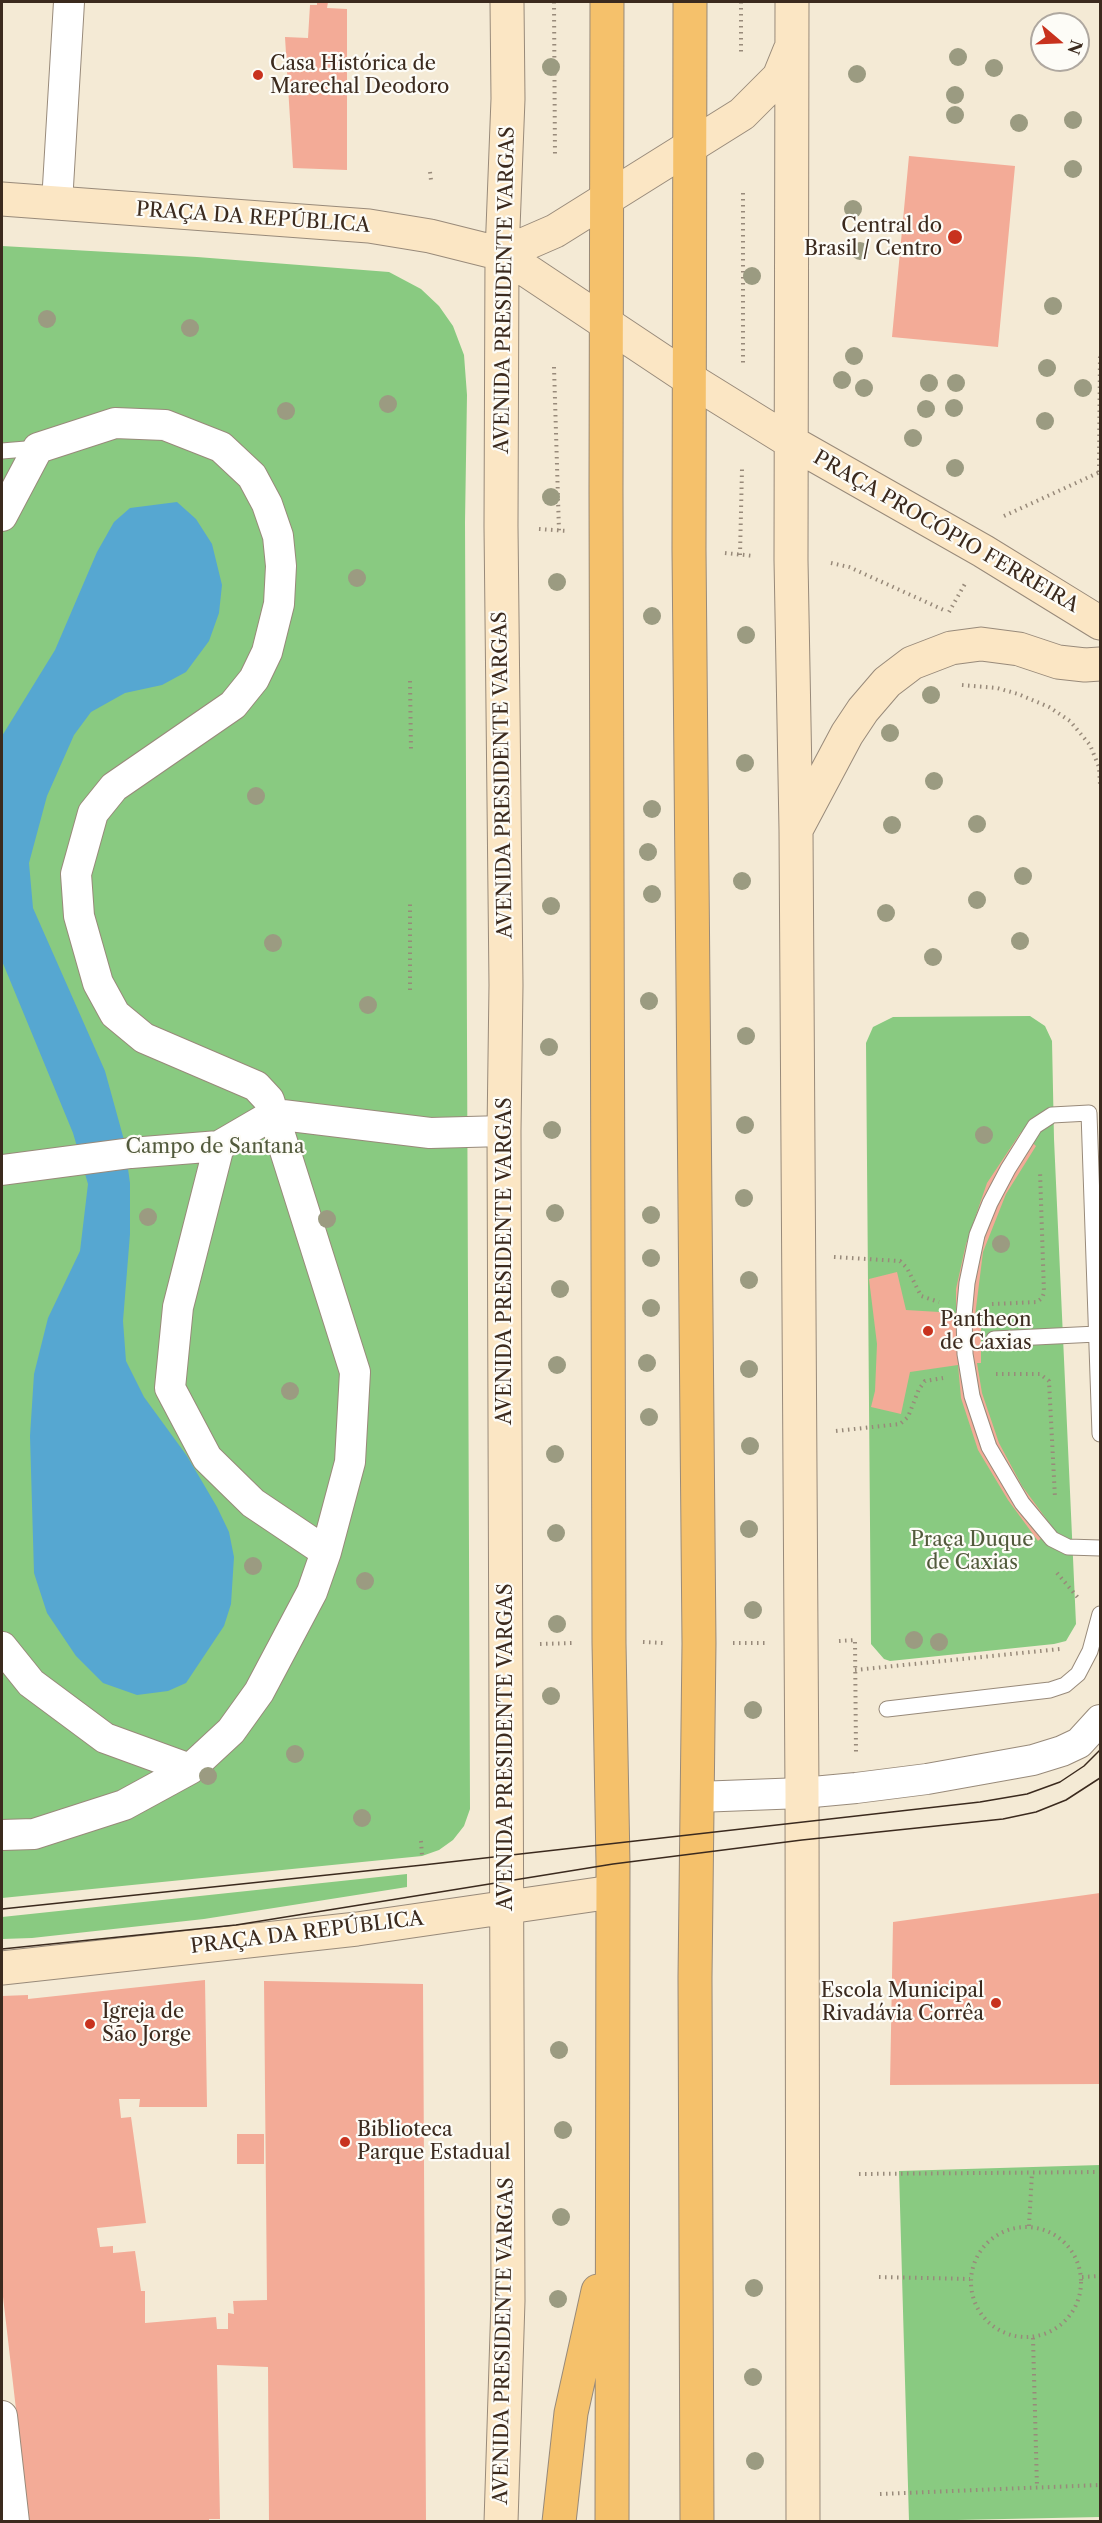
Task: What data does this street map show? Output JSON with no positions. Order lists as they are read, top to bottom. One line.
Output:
{"streets":{"main road":["PRAÇA DA REPÚBLICA","AVENIDA PRESIDENTE VARGAS","PRAÇA PROCÓPIO FERREIRA"]},"crossings":[["PRAÇA DA REPÚBLICA","AVENIDA PRESIDENTE VARGAS"],["PRAÇA DA REPÚBLICA","PRAÇA PROCÓPIO FERREIRA"],["AVENIDA PRESIDENTE VARGAS","PRAÇA PROCÓPIO FERREIRA"]],"parks":["Campo de Santana","Praça Duque de Caxias"],"places":["Casa Histórica de Marechal Deodoro","Central do Brasil / Centro","Pantheon de Caxias","Escola Municipal Rivadávia Corrêa","Igreja de São Jorge","Biblioteca Parque Estadual"],"north":"right"}
